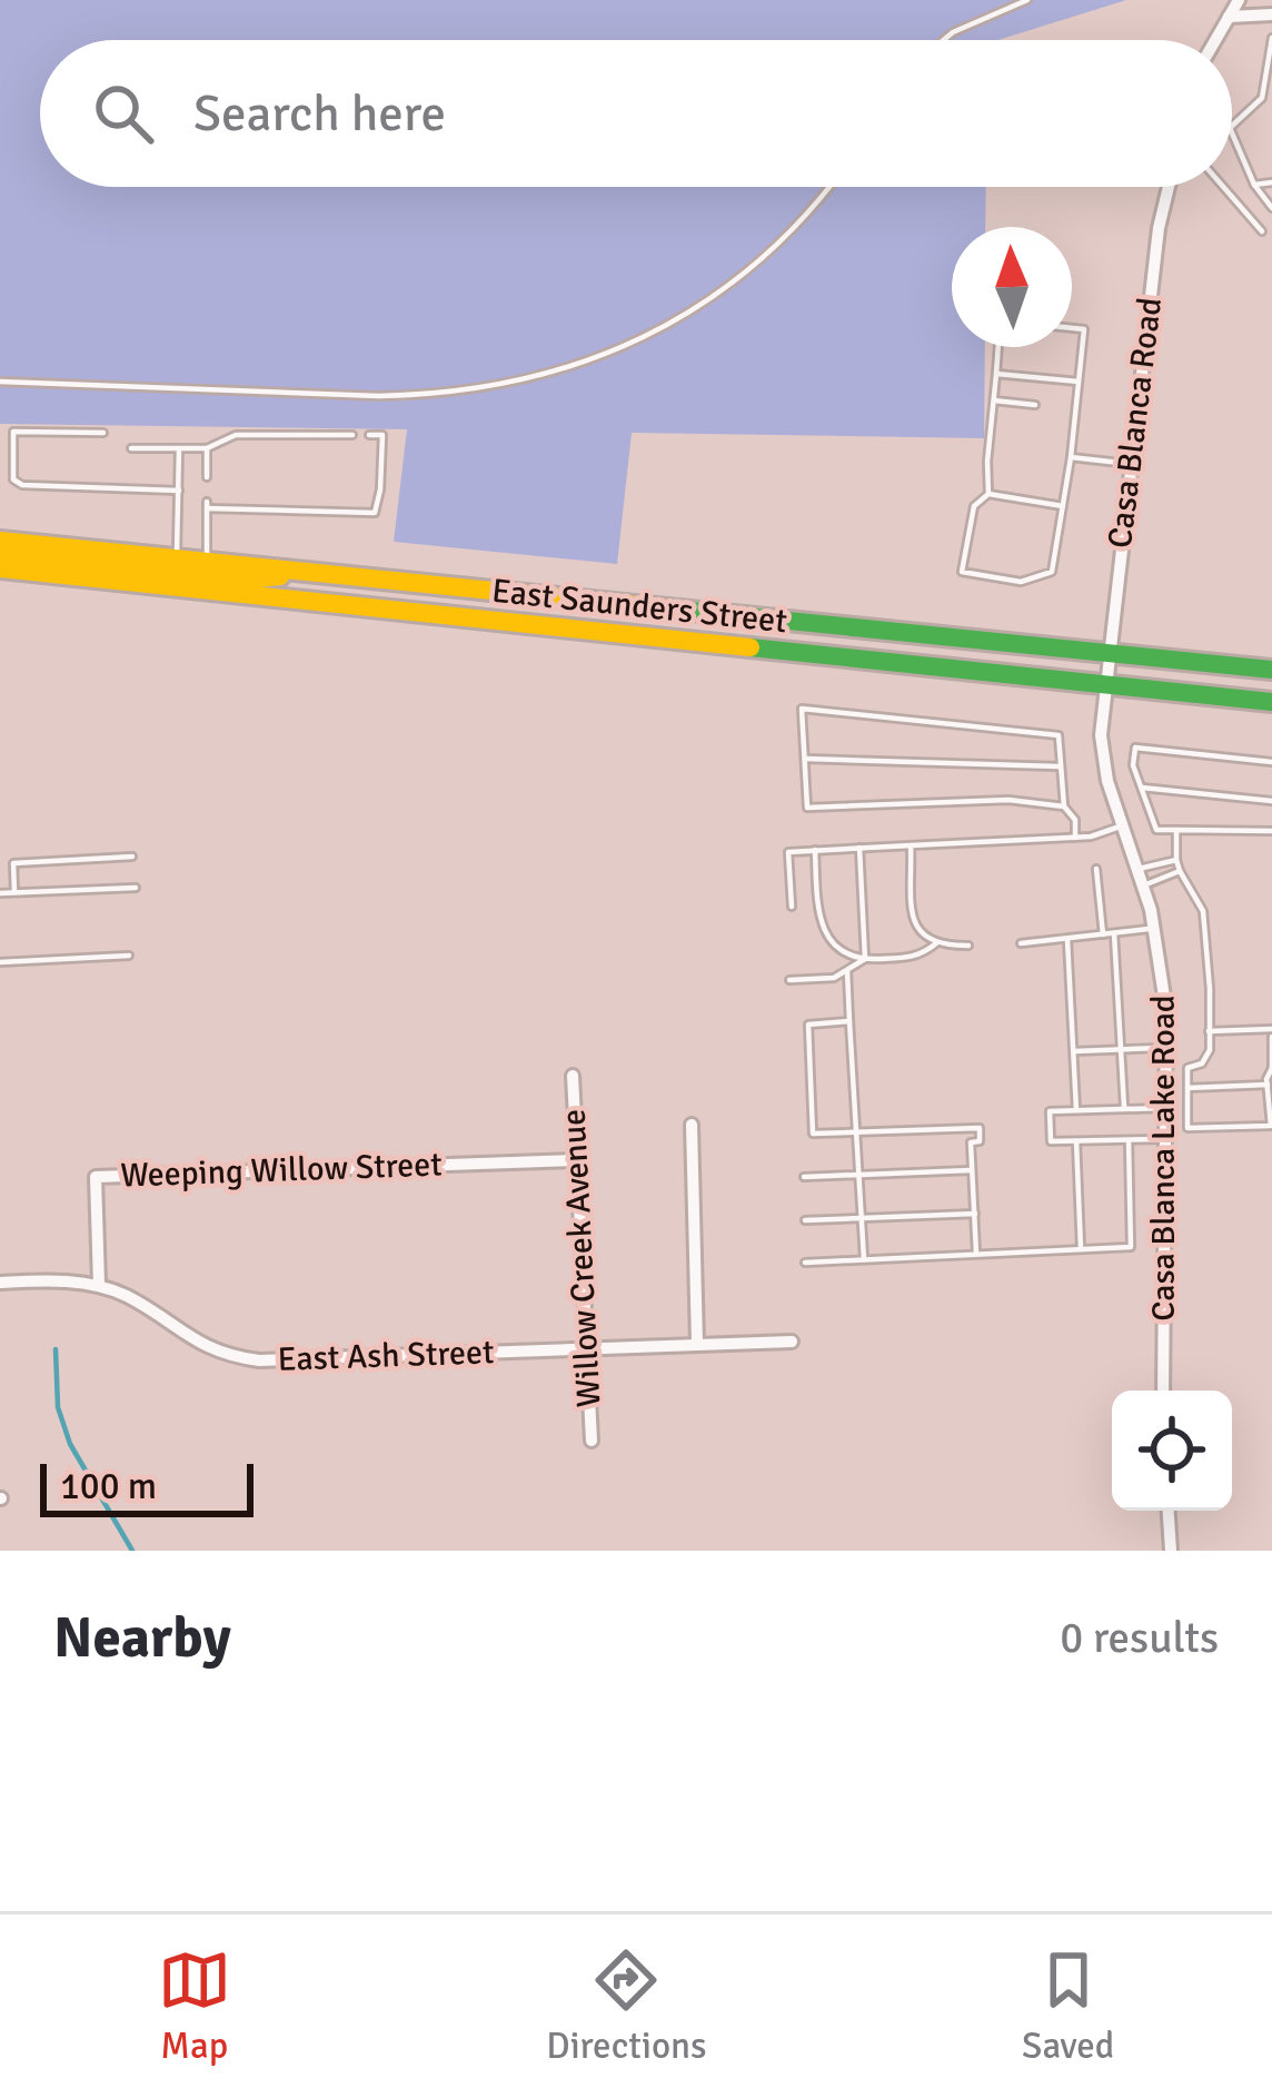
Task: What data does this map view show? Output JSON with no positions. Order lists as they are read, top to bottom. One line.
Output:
{"streets":{"main road":["East Saunders Street"],"street":["Casa Blanca Road","Casa Blanca Lake Road","Weeping Willow Street","Willow Creek Avenue","East Ash Street"]},"crossings":[["Casa Blanca Road","East Saunders Street"],["Casa Blanca Road","Casa Blanca Lake Road"],["East Saunders Street","Casa Blanca Lake Road"],["Weeping Willow Street","Willow Creek Avenue"],["Weeping Willow Street","East Ash Street"],["Willow Creek Avenue","East Ash Street"]],"scale_bar":"100 m","north":"top","page":{"search":"Search here","scale":"100 m","heading":["Nearby","0 results"],"nav":["Map","Directions","Saved"]}}
